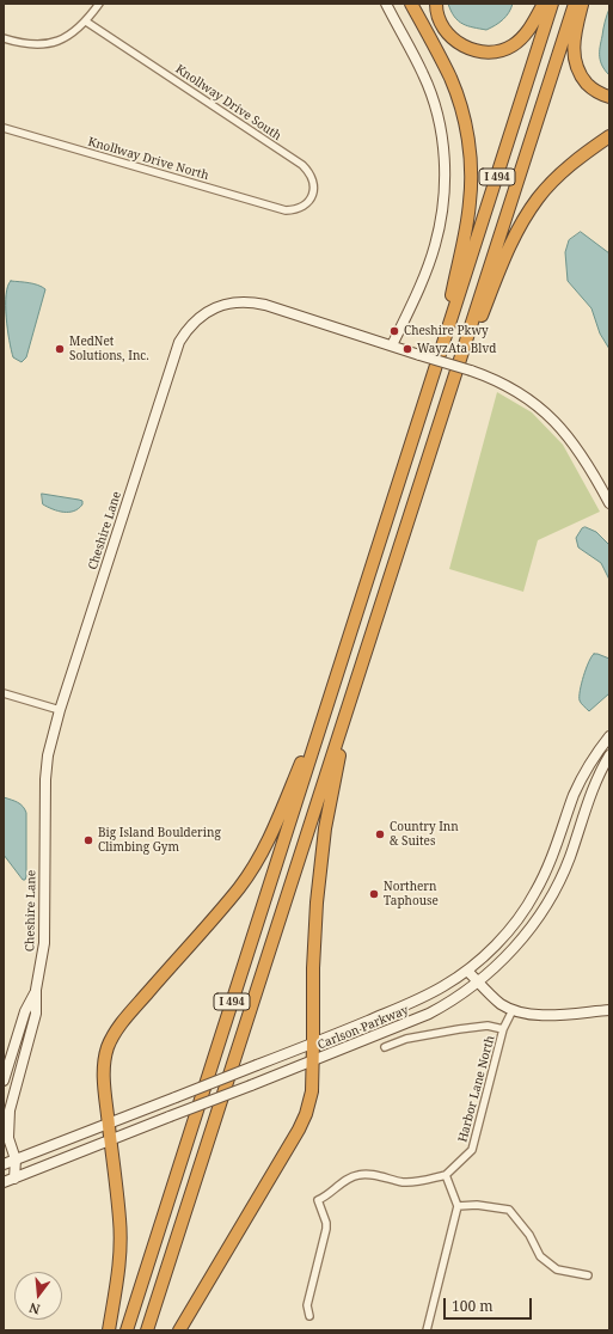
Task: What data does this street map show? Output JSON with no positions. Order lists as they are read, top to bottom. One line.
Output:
{"streets":{"highway":["I 494"],"street":["Knollway Drive South","Knollway Drive North","Cheshire Lane","Carlson Parkway","Harbor Lane North"]},"crossings":[["Knollway Drive South","Knollway Drive North"],["Cheshire Lane","Carlson Parkway"]],"places":["Cheshire Pkwy","MedNet Solutions, Inc.","WayzAta Blvd","Country Inn & Suites","Big Island Bouldering Climbing Gym","Northern Taphouse"],"scale_bar":"100 m","north":"bottom"}
